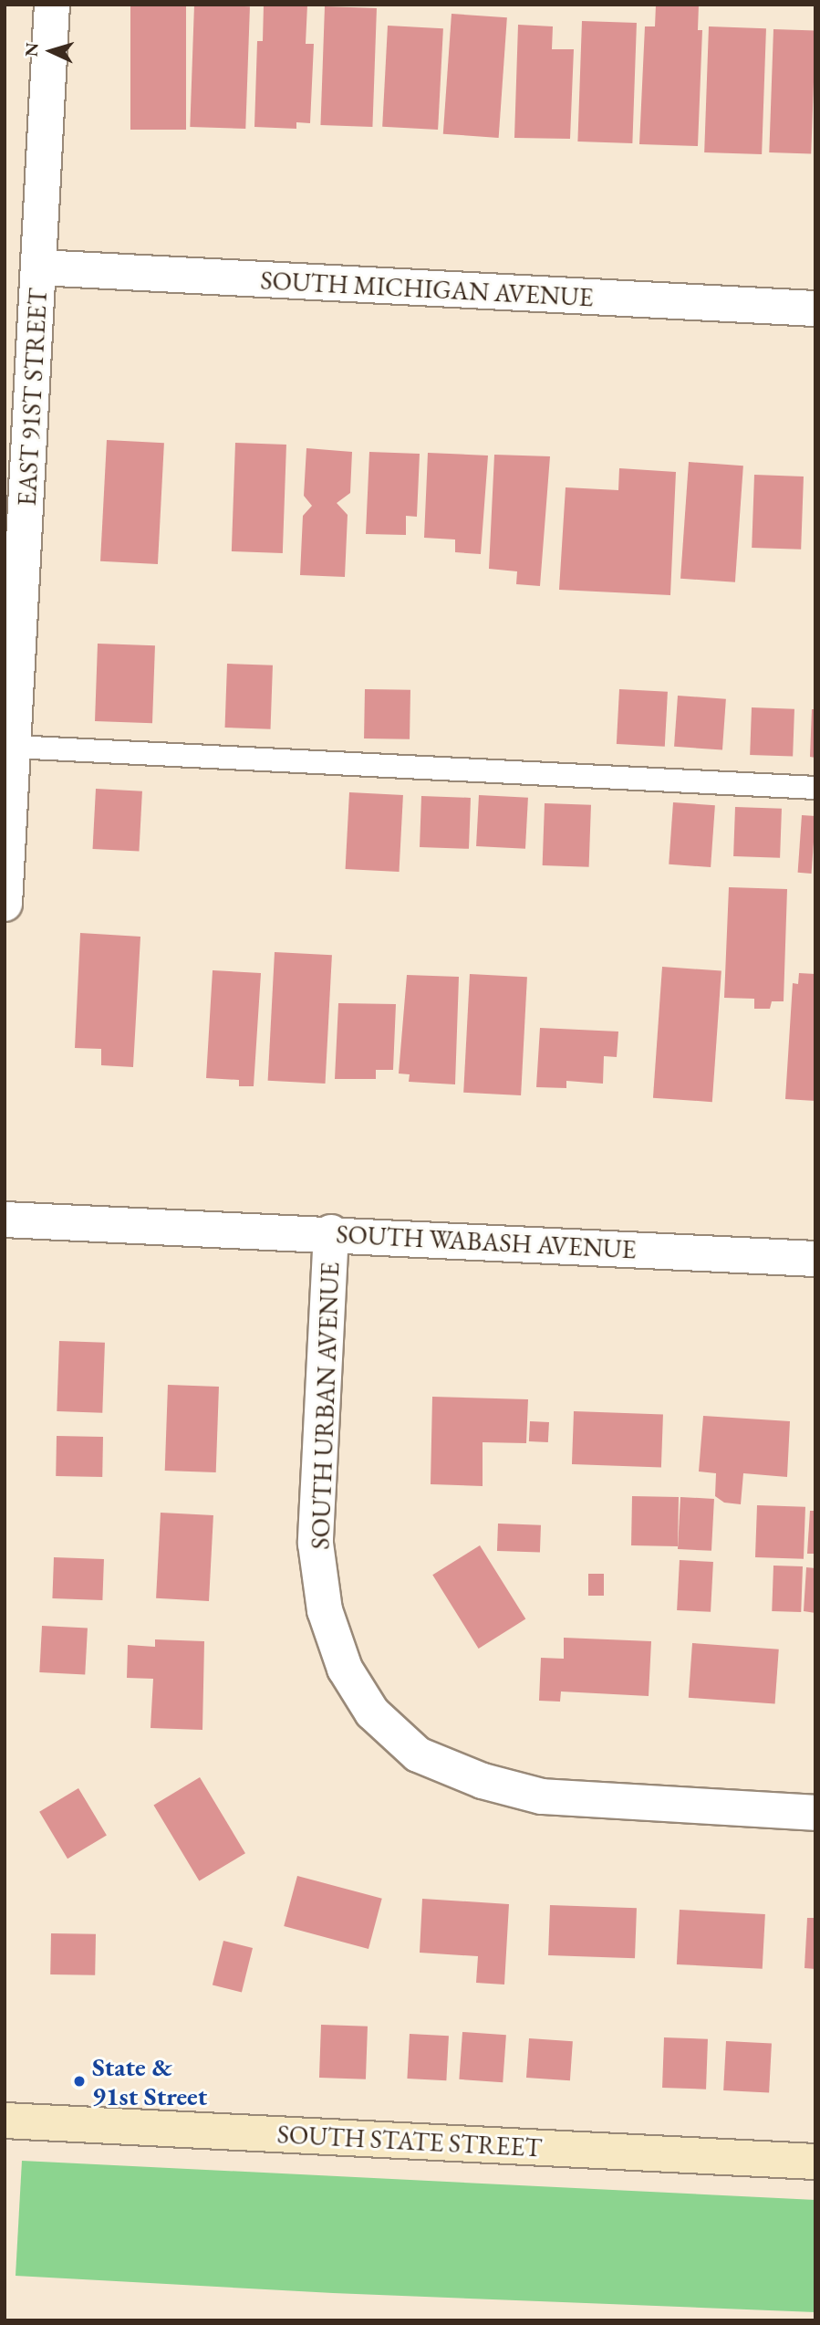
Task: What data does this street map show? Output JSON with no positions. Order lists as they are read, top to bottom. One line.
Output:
{"streets":{"main road":["SOUTH STATE STREET"],"street":["SOUTH MICHIGAN AVENUE","EAST 91ST STREET","SOUTH WABASH AVENUE","SOUTH URBAN AVENUE"]},"crossings":[["SOUTH MICHIGAN AVENUE","EAST 91ST STREET"],["SOUTH WABASH AVENUE","SOUTH URBAN AVENUE"]],"places":["State & 91st Street"],"north":"left"}
